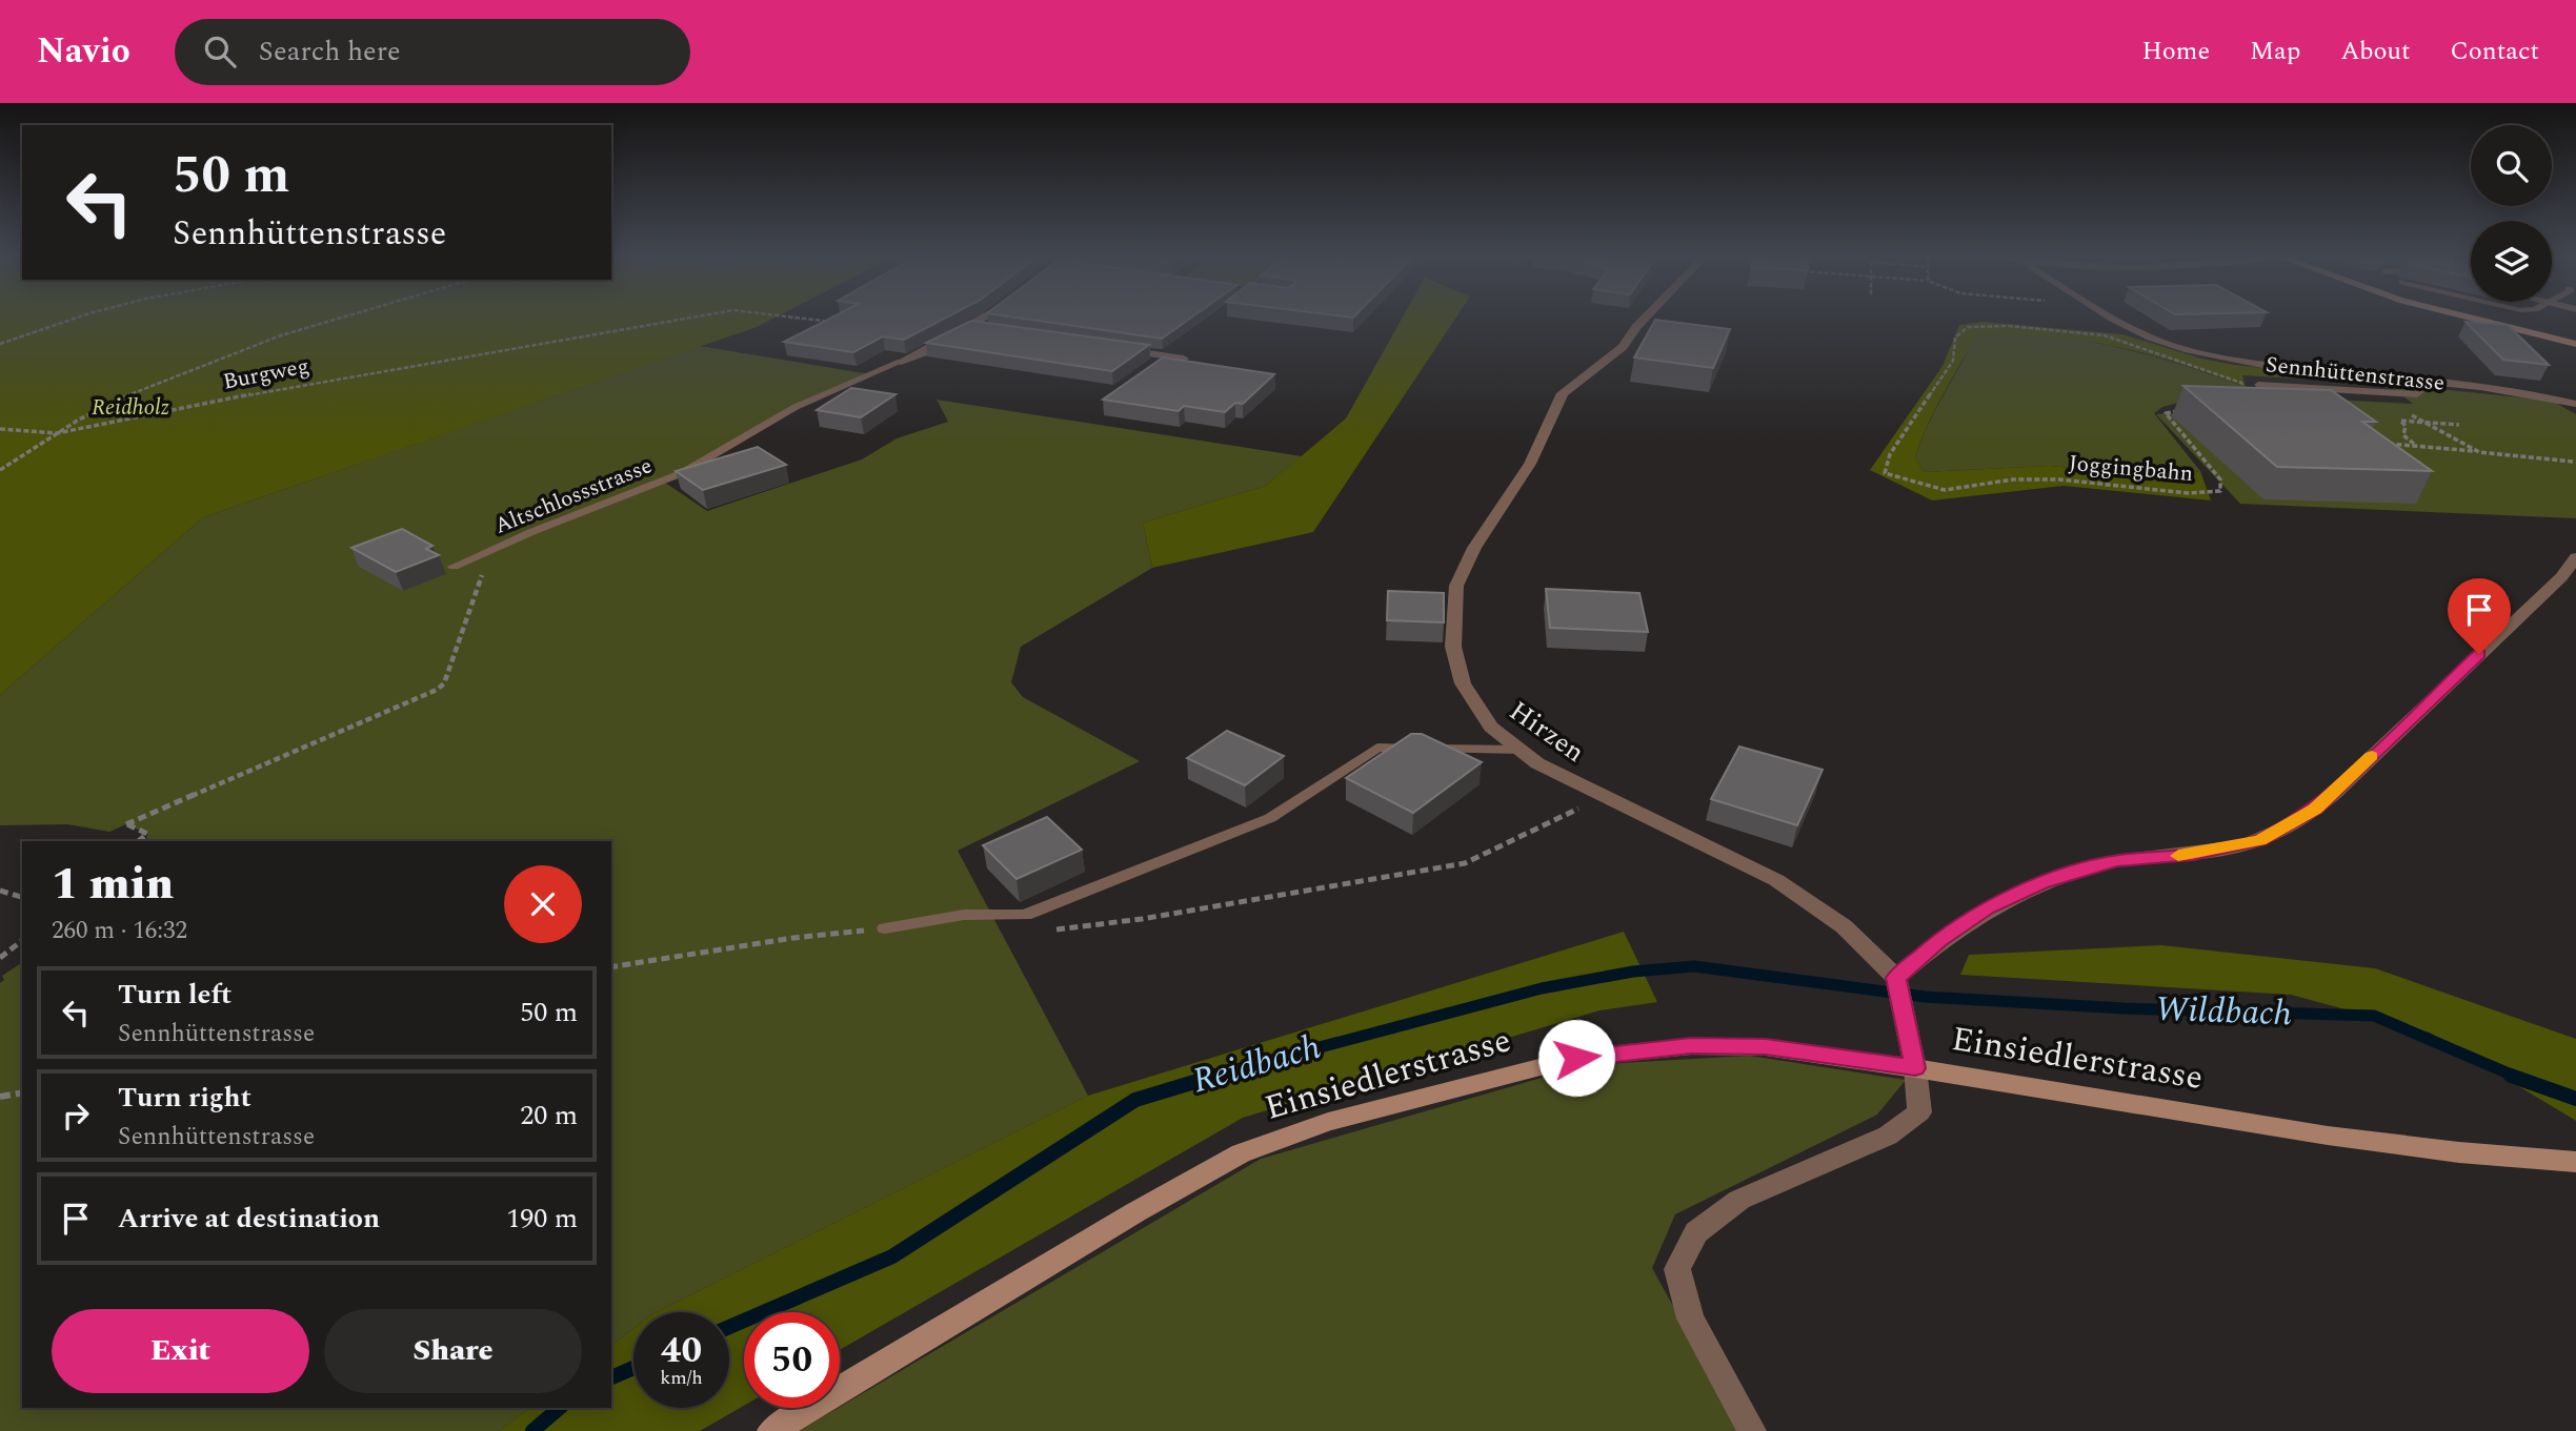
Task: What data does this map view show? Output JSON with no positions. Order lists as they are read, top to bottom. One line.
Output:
{"streets":{"main road":["Einsiedlerstrasse"],"street":["Sennhüttenstrasse","Altschlossstrasse","Hirzen"],"path":["Burgweg","Joggingbahn"]},"water":["Wildbach","Reidbach"],"parks":["Reidholz"],"page":{"header":"Navio","search":"Search here","nav":["Home","Map","About","Contact"],"turn":["50 m","Sennhüttenstrasse"],"heading":["1 min","260 m · 16:32"],"list":[{"name":"Turn left","note":"Sennhüttenstrasse","value":"50 m"},{"name":"Turn right","note":"Sennhüttenstrasse","value":"20 m"},{"name":"Arrive at destination","value":"190 m"}],"buttons":["Exit","Share"],"speed":"40 km/h","limit":"50"}}
